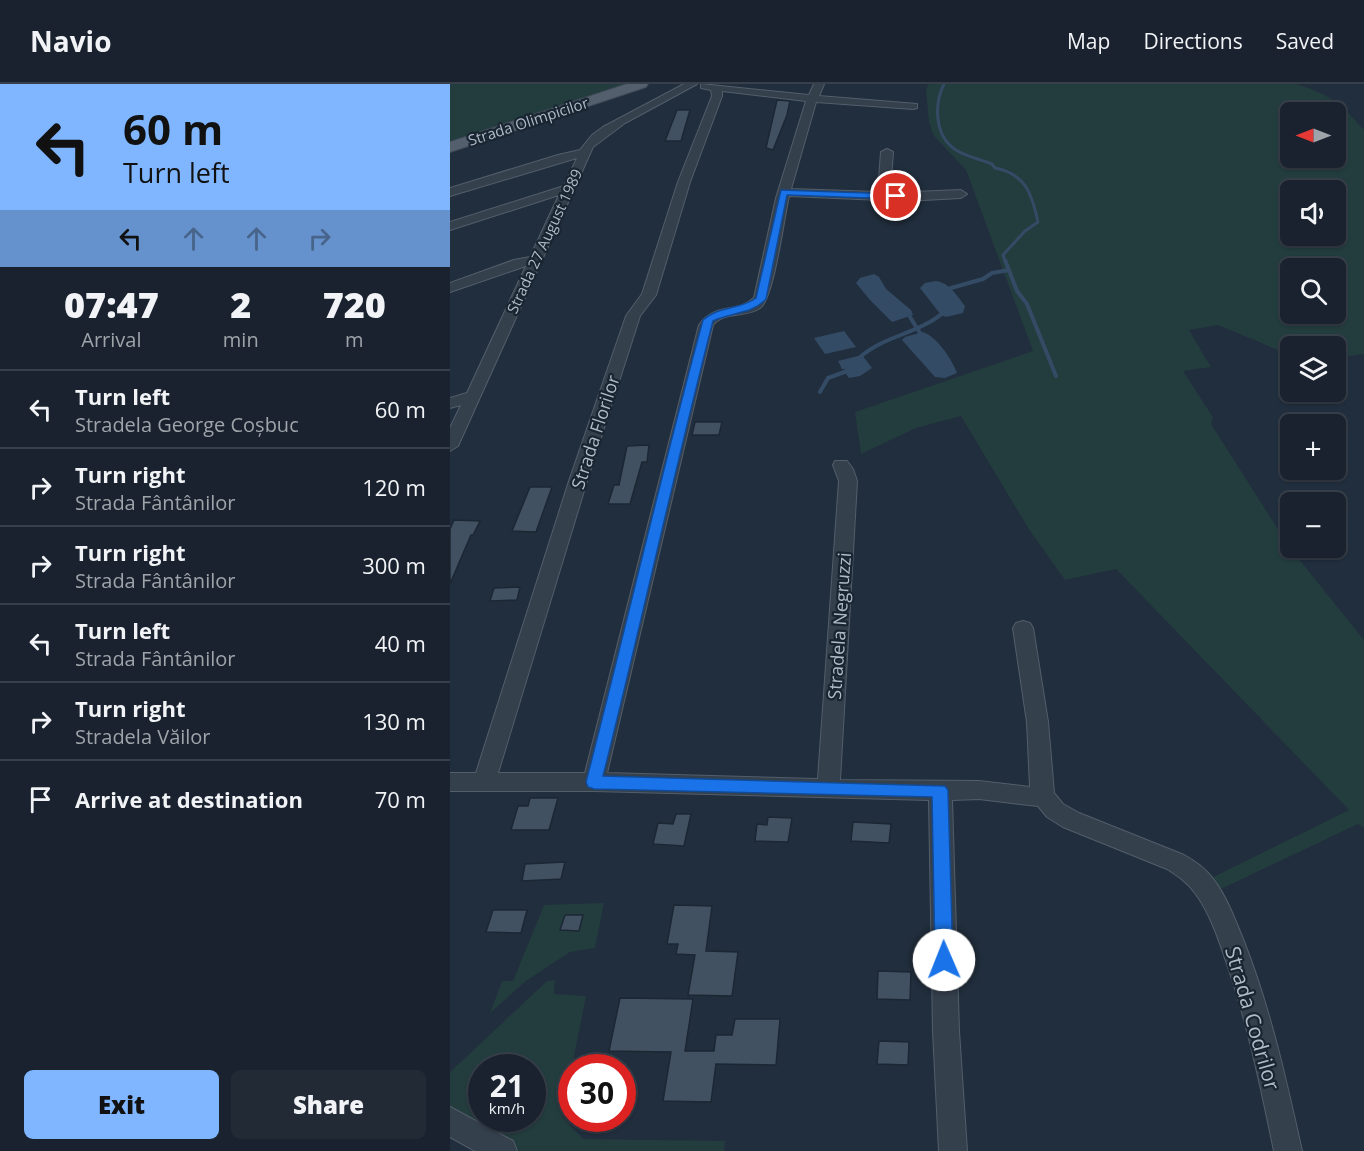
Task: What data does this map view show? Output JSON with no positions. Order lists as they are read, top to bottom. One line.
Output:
{"streets":{"main road":["Strada Olimpicilor"],"street":["Strada 27 August 1989","Strada Florilor","Stradela Negruzzi","Strada Codrilor"]},"north":"left","page":{"header":"Navio","nav":["Map","Directions","Saved"],"turn":["60 m","Turn left"],"map_buttons":["+","−"],"eta":["07:47","Arrival","2","min","720","m"],"list":[{"name":"Turn left","note":"Stradela George Coșbuc","value":"60 m"},{"name":"Turn right","note":"Strada Fântânilor","value":"120 m"},{"name":"Turn right","note":"Strada Fântânilor","value":"300 m"},{"name":"Turn left","note":"Strada Fântânilor","value":"40 m"},{"name":"Turn right","note":"Stradela Văilor","value":"130 m"},{"name":"Arrive at destination","value":"70 m"}],"speed":"21 km/h","limit":"30","buttons":["Exit","Share"]}}
